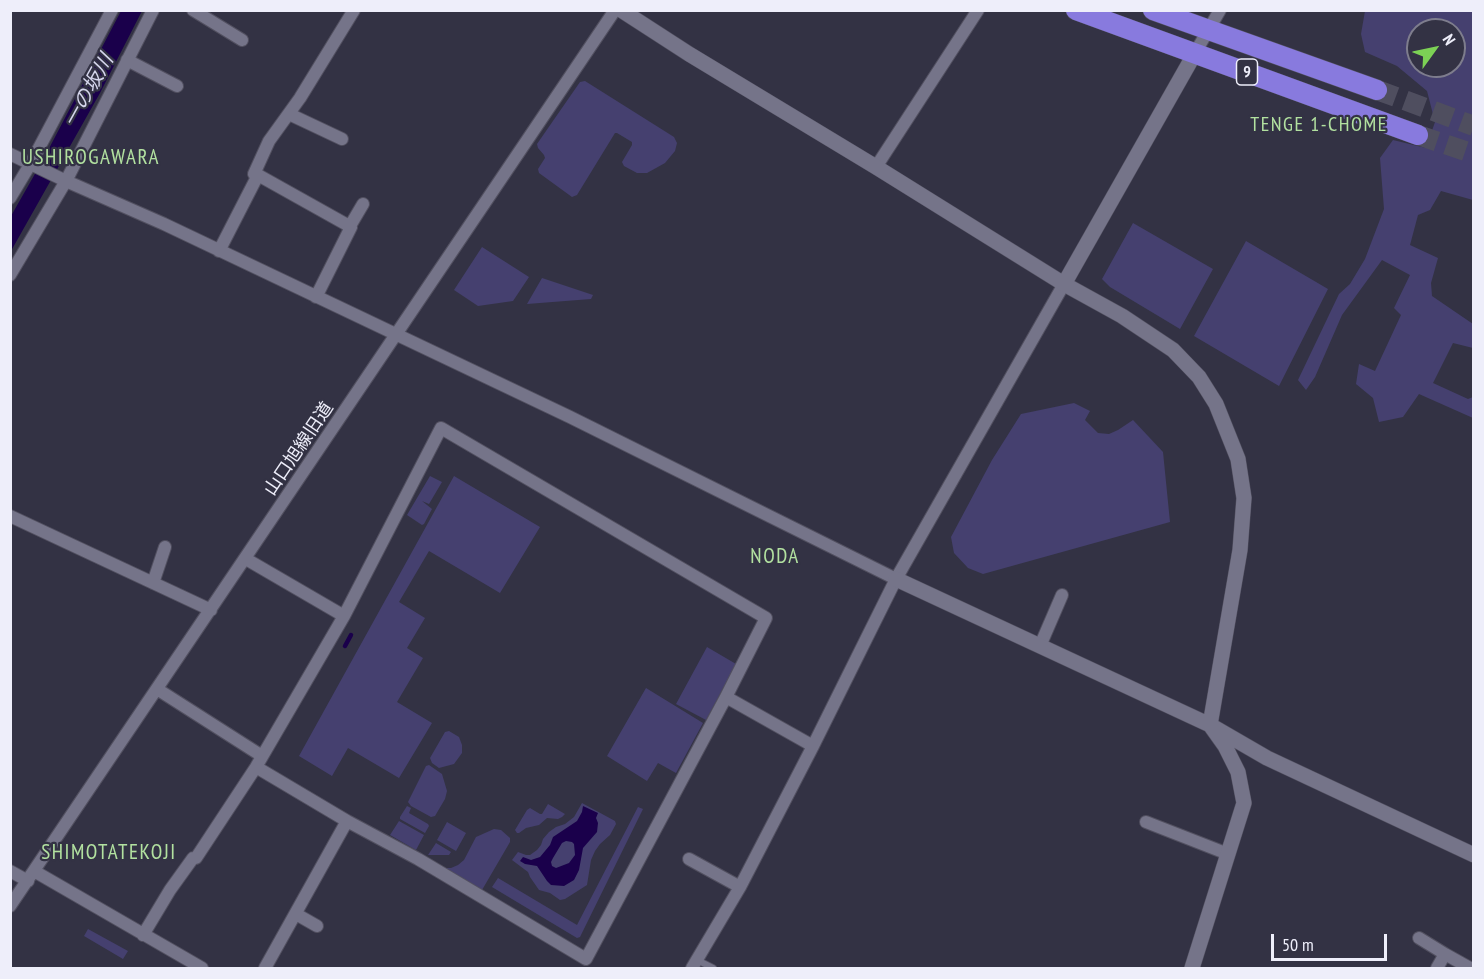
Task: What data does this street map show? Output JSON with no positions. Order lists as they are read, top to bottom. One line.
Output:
{"streets":{"highway":["9"],"street":["山口旭線旧道"]},"districts":["TENGE 1-CHOME","USHIROGAWARA","NODA","SHIMOTATEKOJI"],"water":["一の坂川"],"scale_bar":"50 m","north":"top right"}
